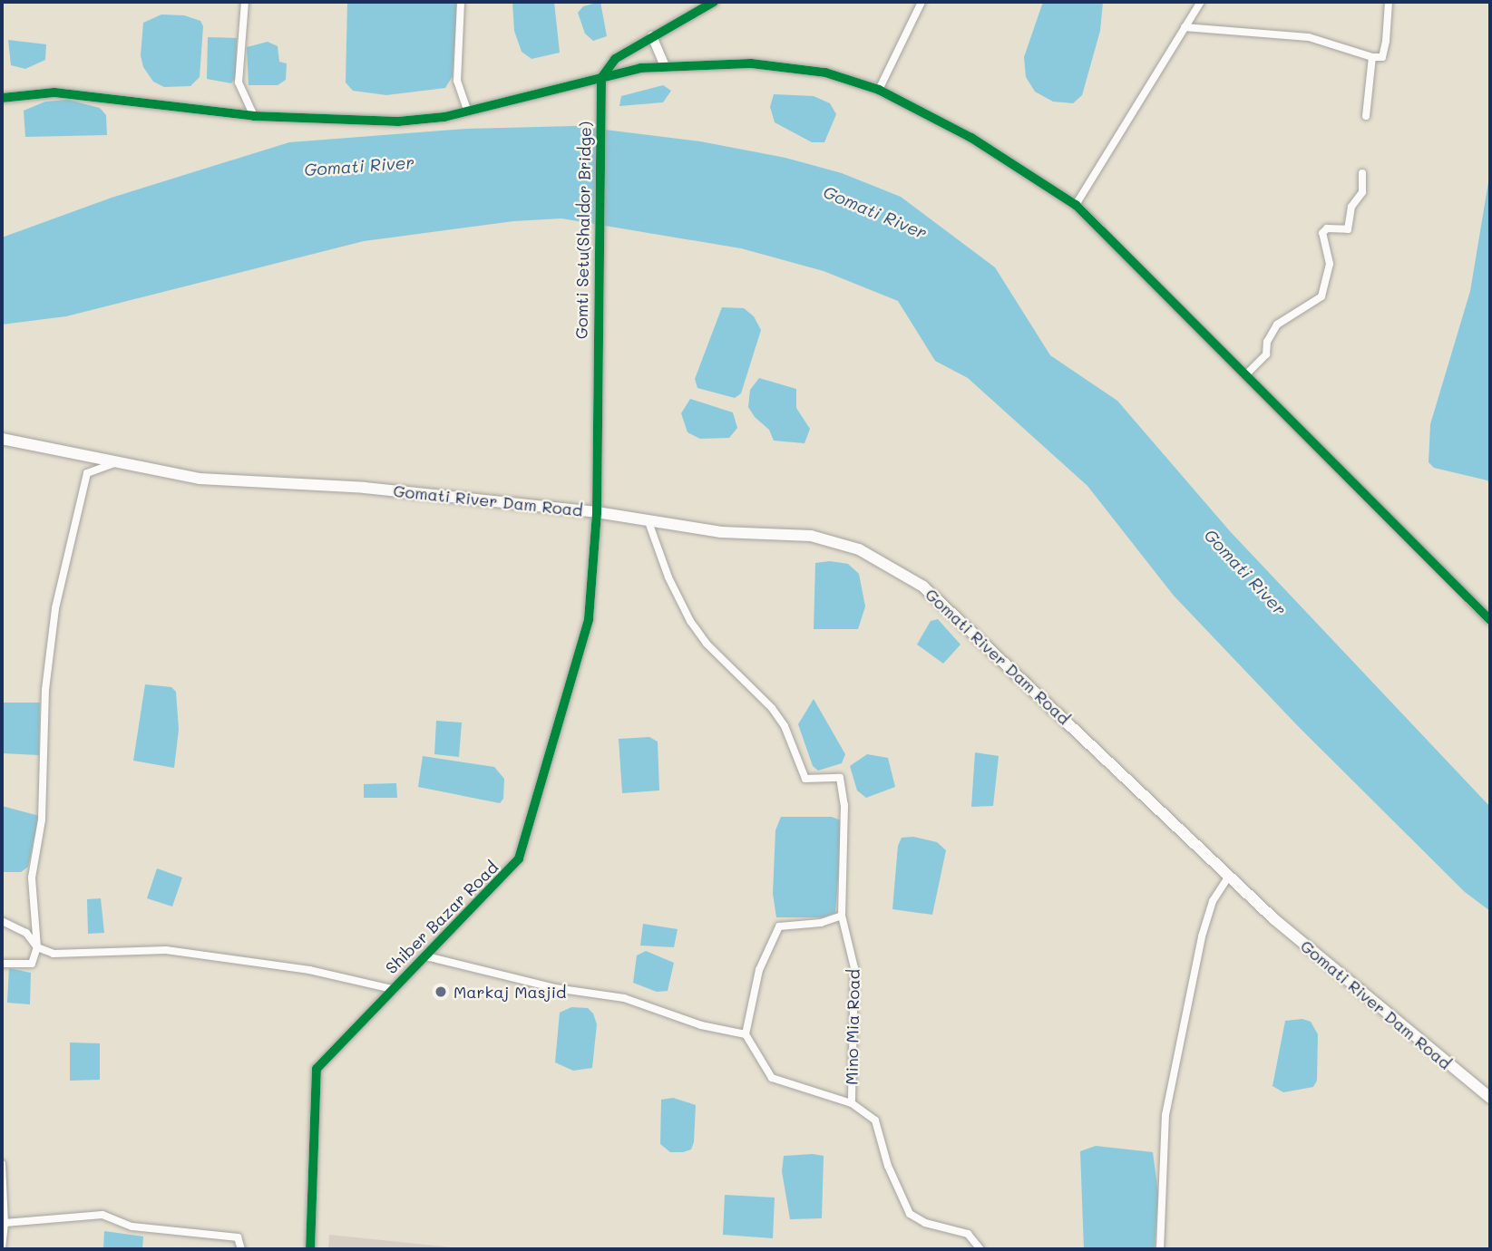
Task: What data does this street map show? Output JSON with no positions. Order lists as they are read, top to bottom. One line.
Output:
{"streets":{"main road":["Gomati River Dam Road"],"street":["Gomti Setu(Shaldor Bridge)","Shiber Bazar Road","Mino Mia Road"]},"crossings":[["Gomti Setu(Shaldor Bridge)","Gomati River Dam Road"],["Gomti Setu(Shaldor Bridge)","Shiber Bazar Road"],["Gomati River Dam Road","Shiber Bazar Road"],["Gomati River Dam Road","Mino Mia Road"]],"water":["Gomati River"],"places":["Markaj Masjid"]}
